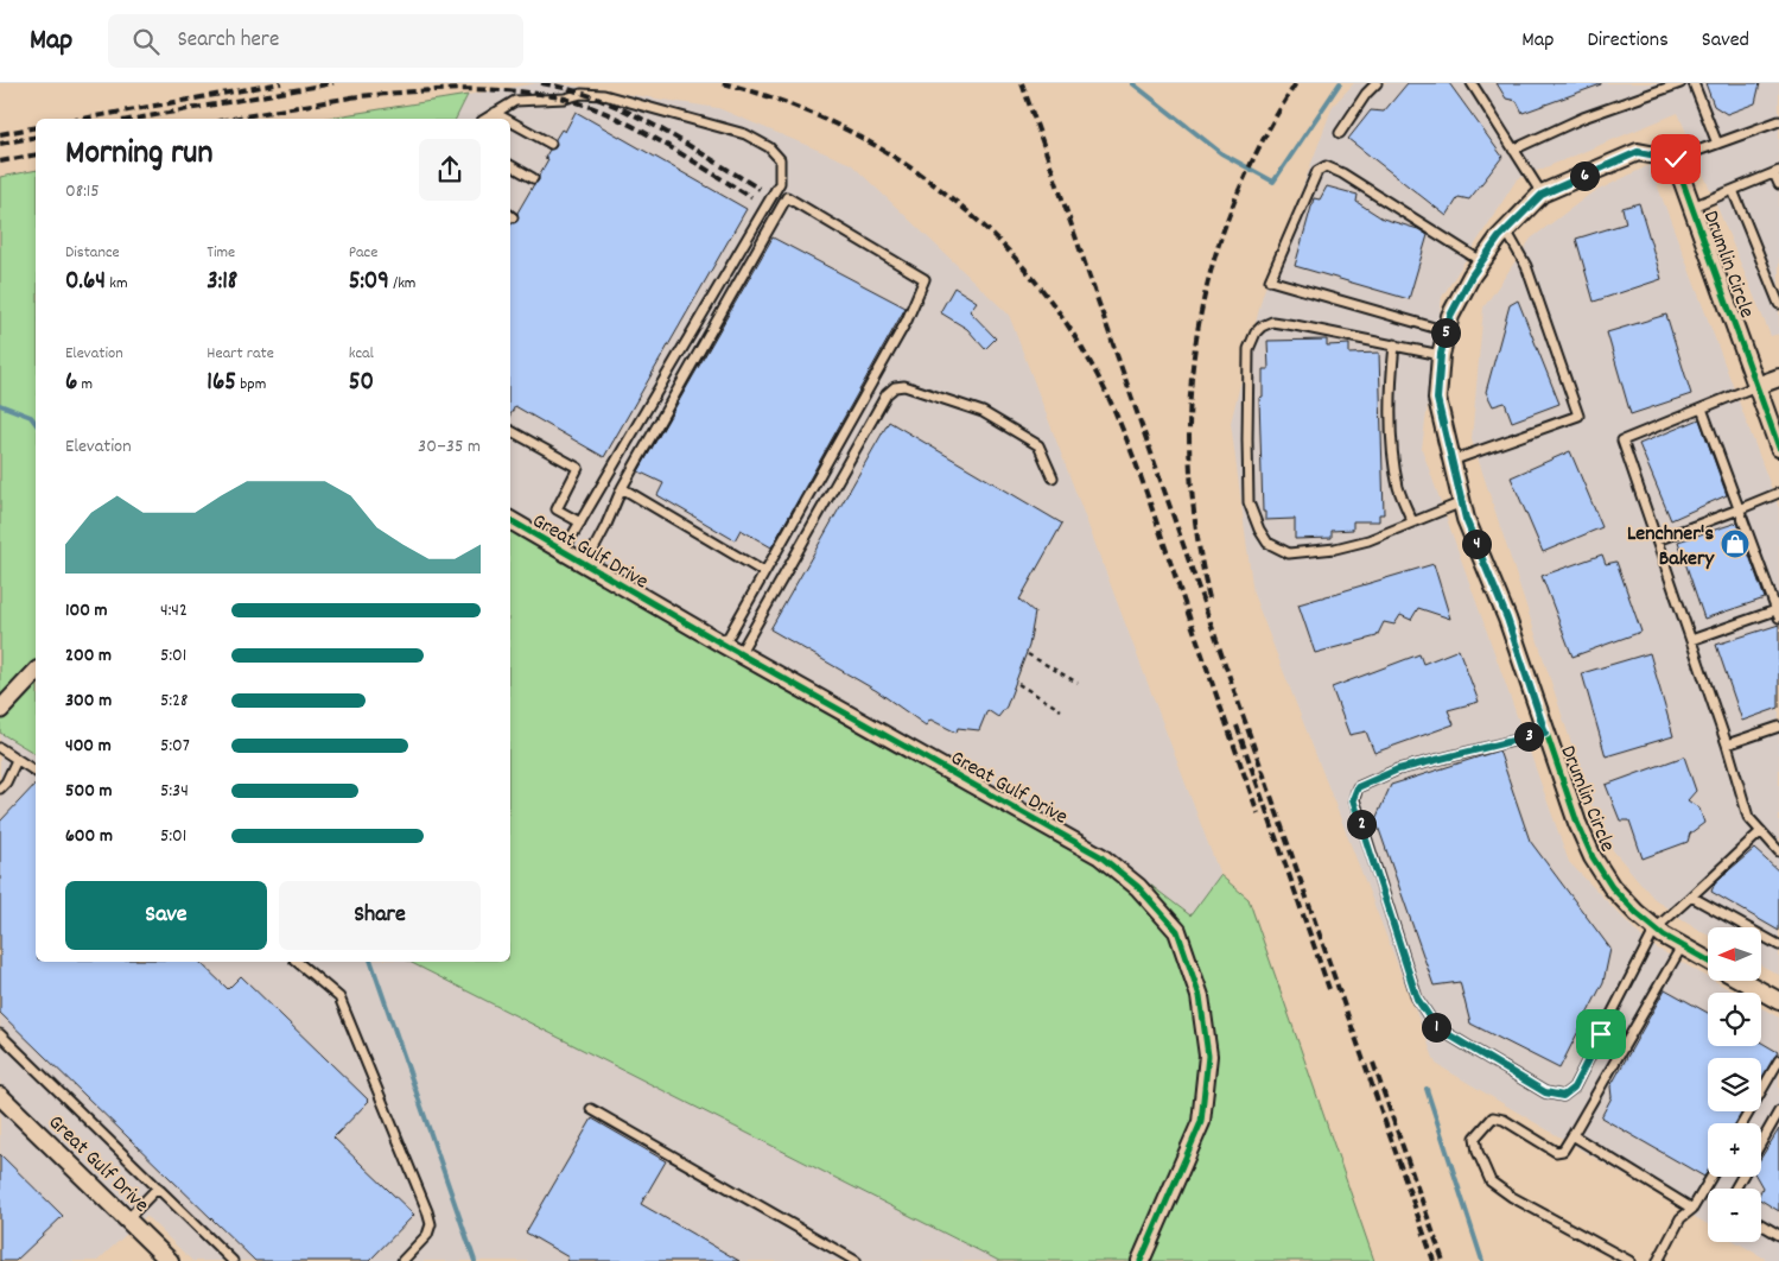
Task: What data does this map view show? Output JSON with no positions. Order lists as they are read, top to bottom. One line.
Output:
{"streets":{"street":["Drumlin Circle","Great Gulf Drive"]},"places":{"shop":["Lenchner's Bakery"]},"north":"left","page":{"header":"Map","search":"Search here","nav":["Map","Directions","Saved"],"heading":["Morning run","08:15"],"pins":["6","5","4","3","2","1"],"stats":[["Distance","0.64 km"],["Time","3:18"],["Pace","5:09 /km"],["Elevation","6 m"],["Heart rate","165 bpm"],["kcal","50"]],"chart":["Elevation","30–35 m"],"list":[{"name":"100 m","note":"4:42"},{"name":"200 m","note":"5:01"},{"name":"300 m","note":"5:28"},{"name":"400 m","note":"5:07"},{"name":"500 m","note":"5:34"},{"name":"600 m","note":"5:01"}],"buttons":["Save","Share"],"map_buttons":["+","−"]}}
